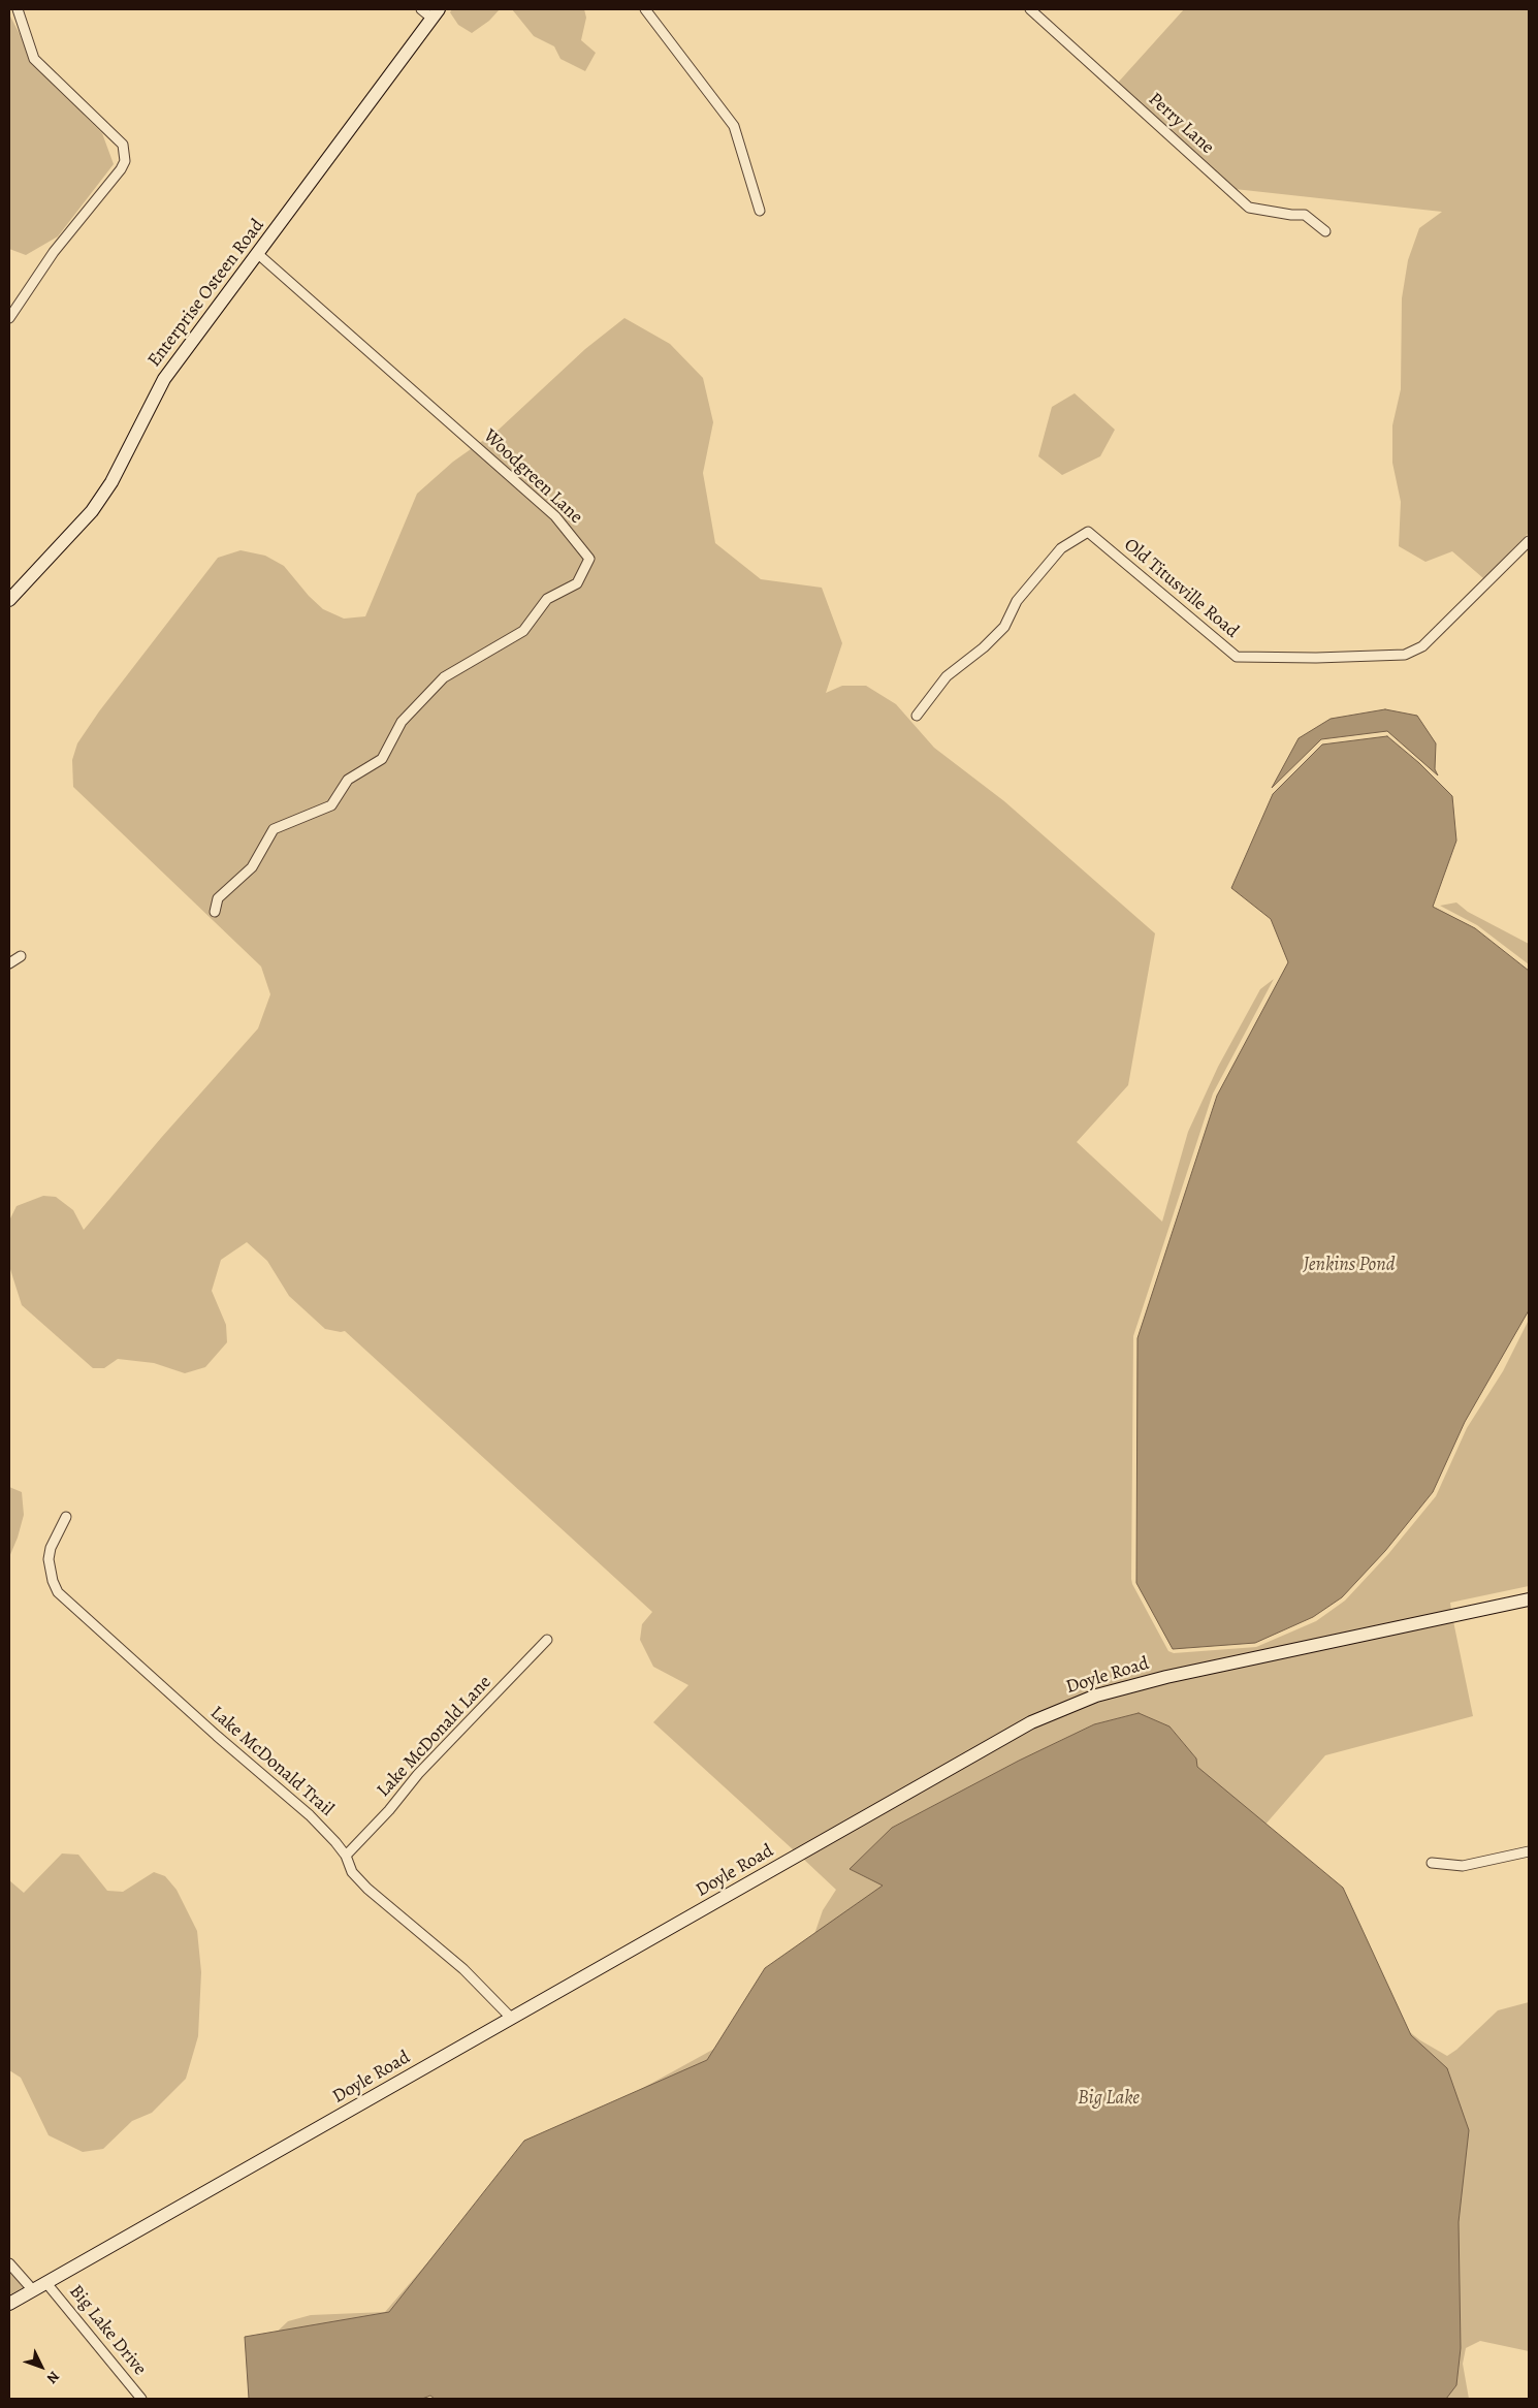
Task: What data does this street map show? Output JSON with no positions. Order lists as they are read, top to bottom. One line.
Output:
{"streets":{"main road":["Enterprise Osteen Road","Doyle Road"],"street":["Perry Lane","Woodgreen Lane","Old Titusville Road","Lake McDonald Lane","Lake McDonald Trail","Big Lake Drive"]},"crossings":[["Enterprise Osteen Road","Woodgreen Lane"],["Doyle Road","Lake McDonald Trail"],["Doyle Road","Big Lake Drive"],["Lake McDonald Lane","Lake McDonald Trail"]],"water":["Jenkins Pond","Big Lake"],"north":"bottom right"}
